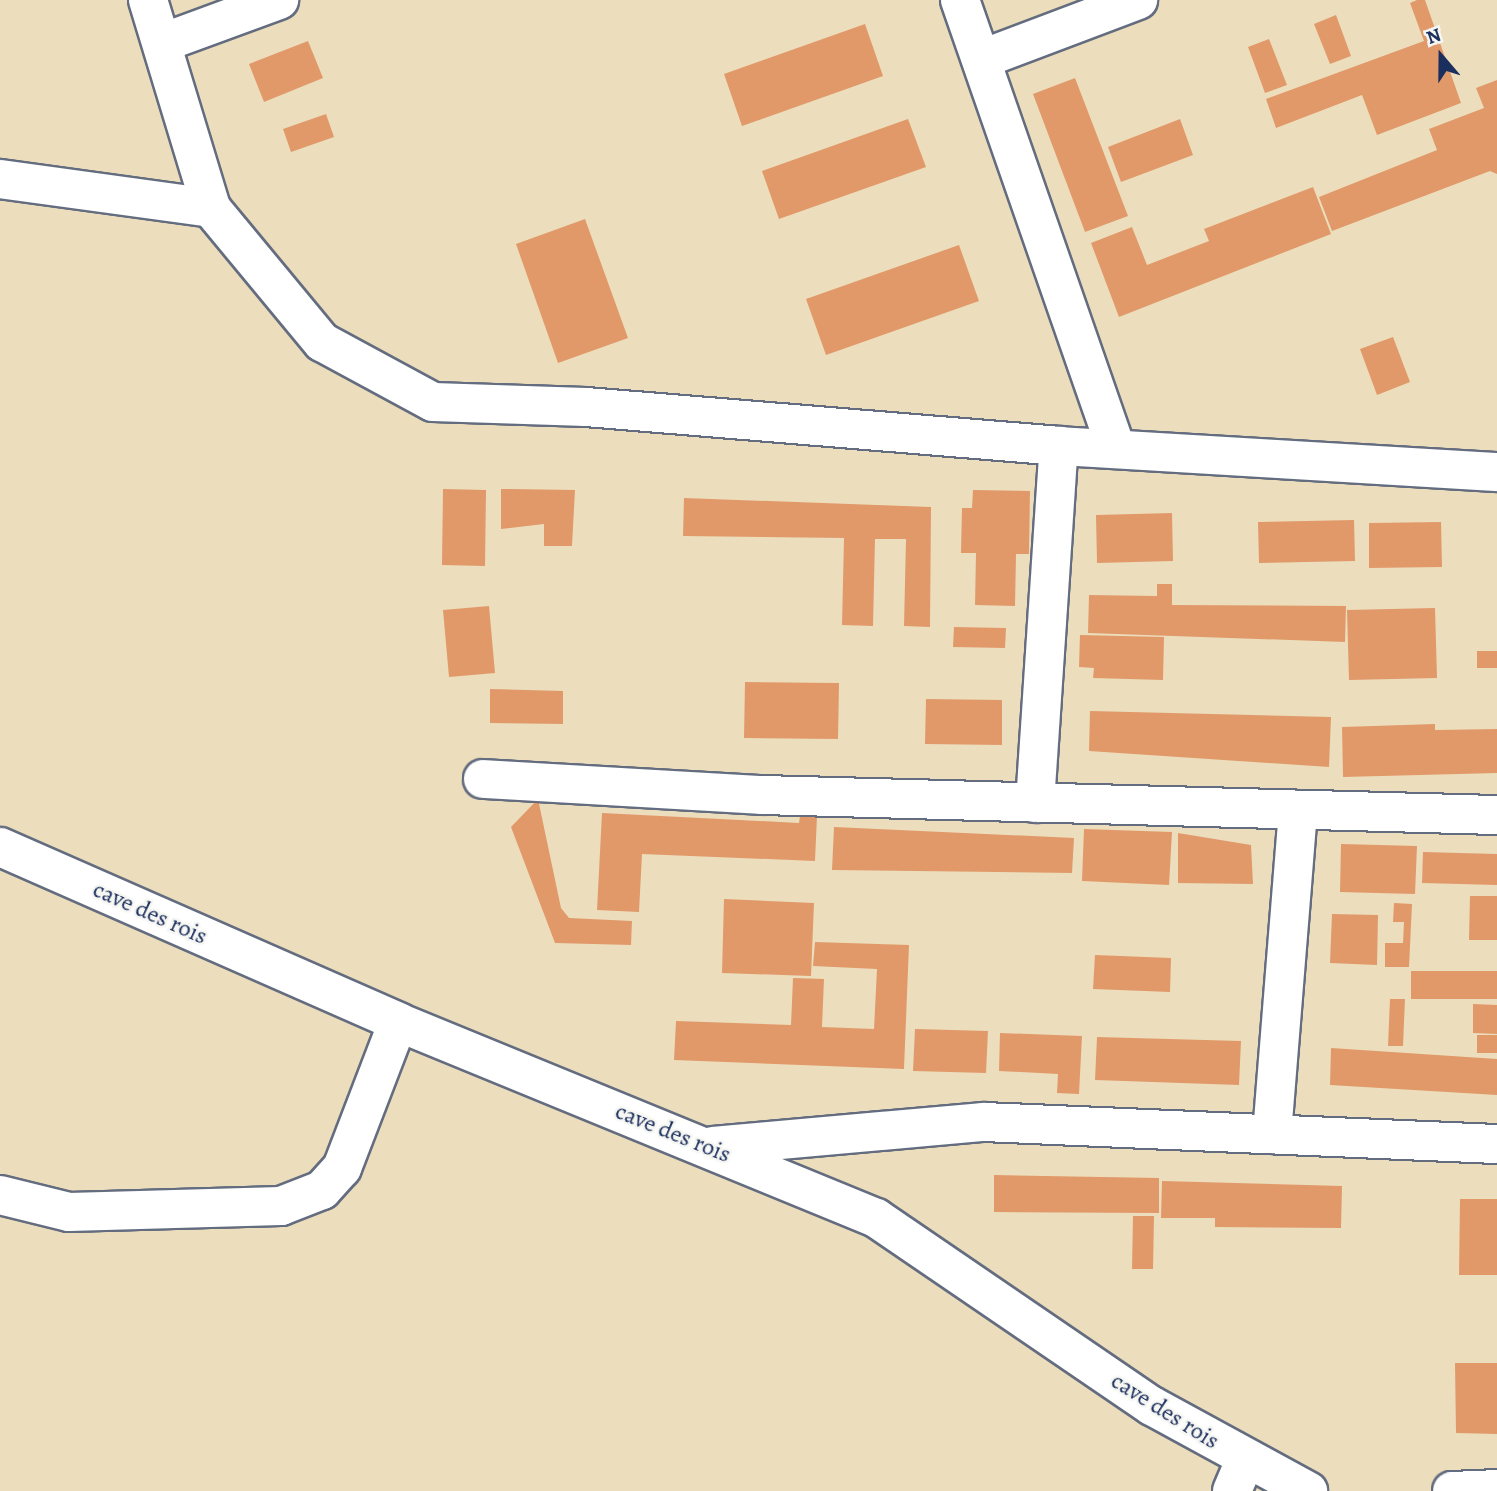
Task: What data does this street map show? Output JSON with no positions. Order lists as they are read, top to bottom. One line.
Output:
{"streets":{"street":["cave des rois"]},"north":"top"}
